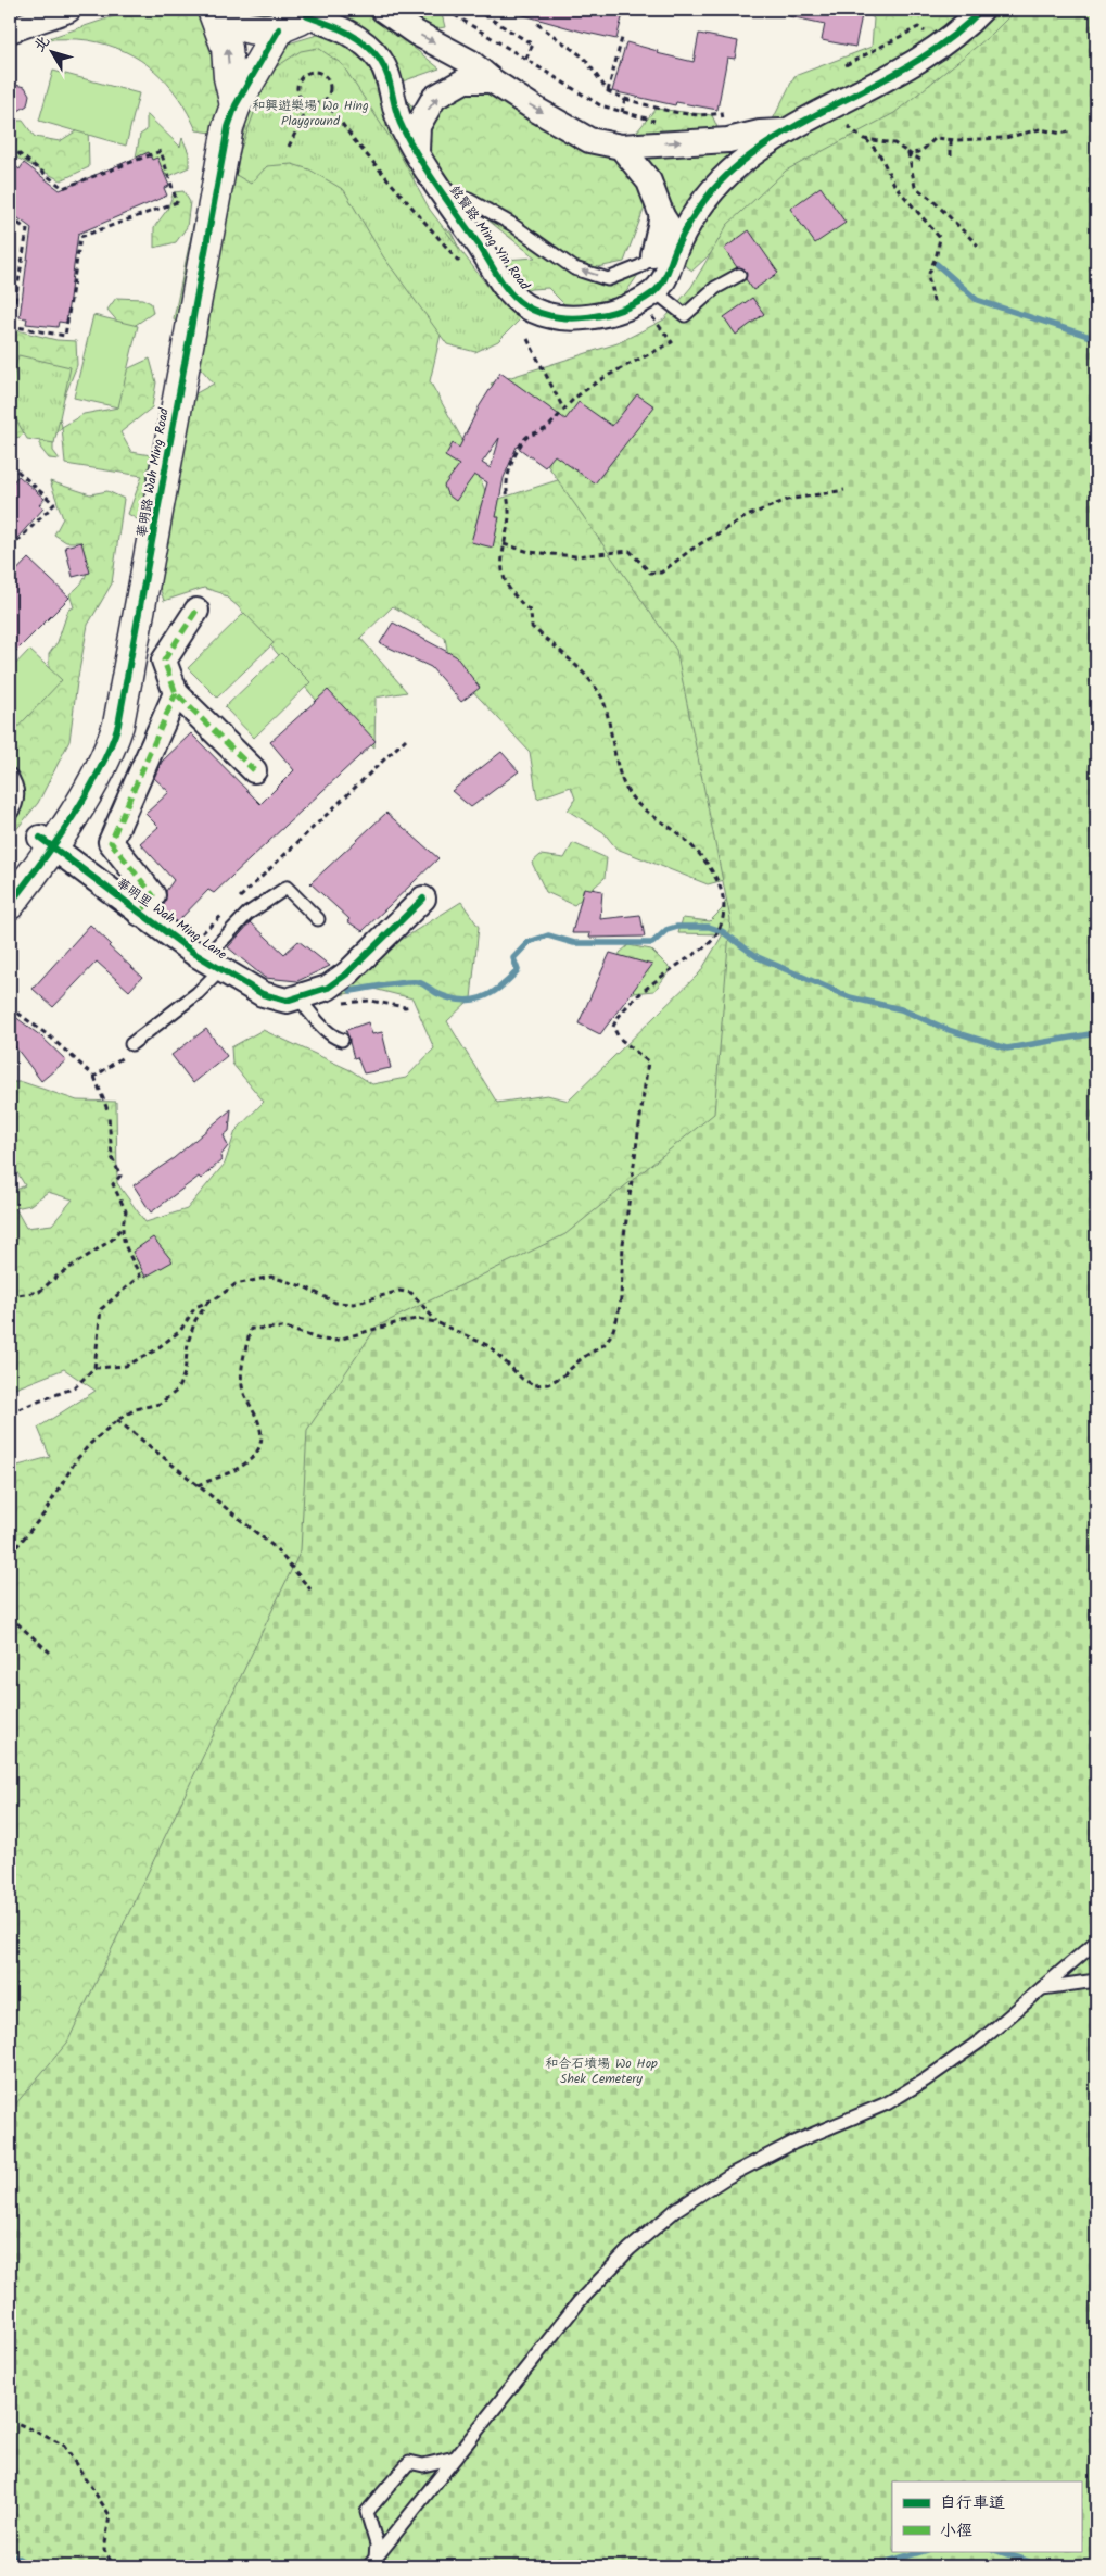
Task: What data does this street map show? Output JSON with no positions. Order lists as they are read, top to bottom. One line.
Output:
{"streets":{"street":["銘賢路 Ming Yin Road","華明路 Wah Ming Road","華明里 Wah Ming Lane"]},"crossings":[["華明路 Wah Ming Road","華明里 Wah Ming Lane"]],"parks":["和興遊樂場 Wo Hing Playground","和合石墳場 Wo Hop Shek Cemetery"],"legend":["自行車道","小徑"],"north":"top left"}
